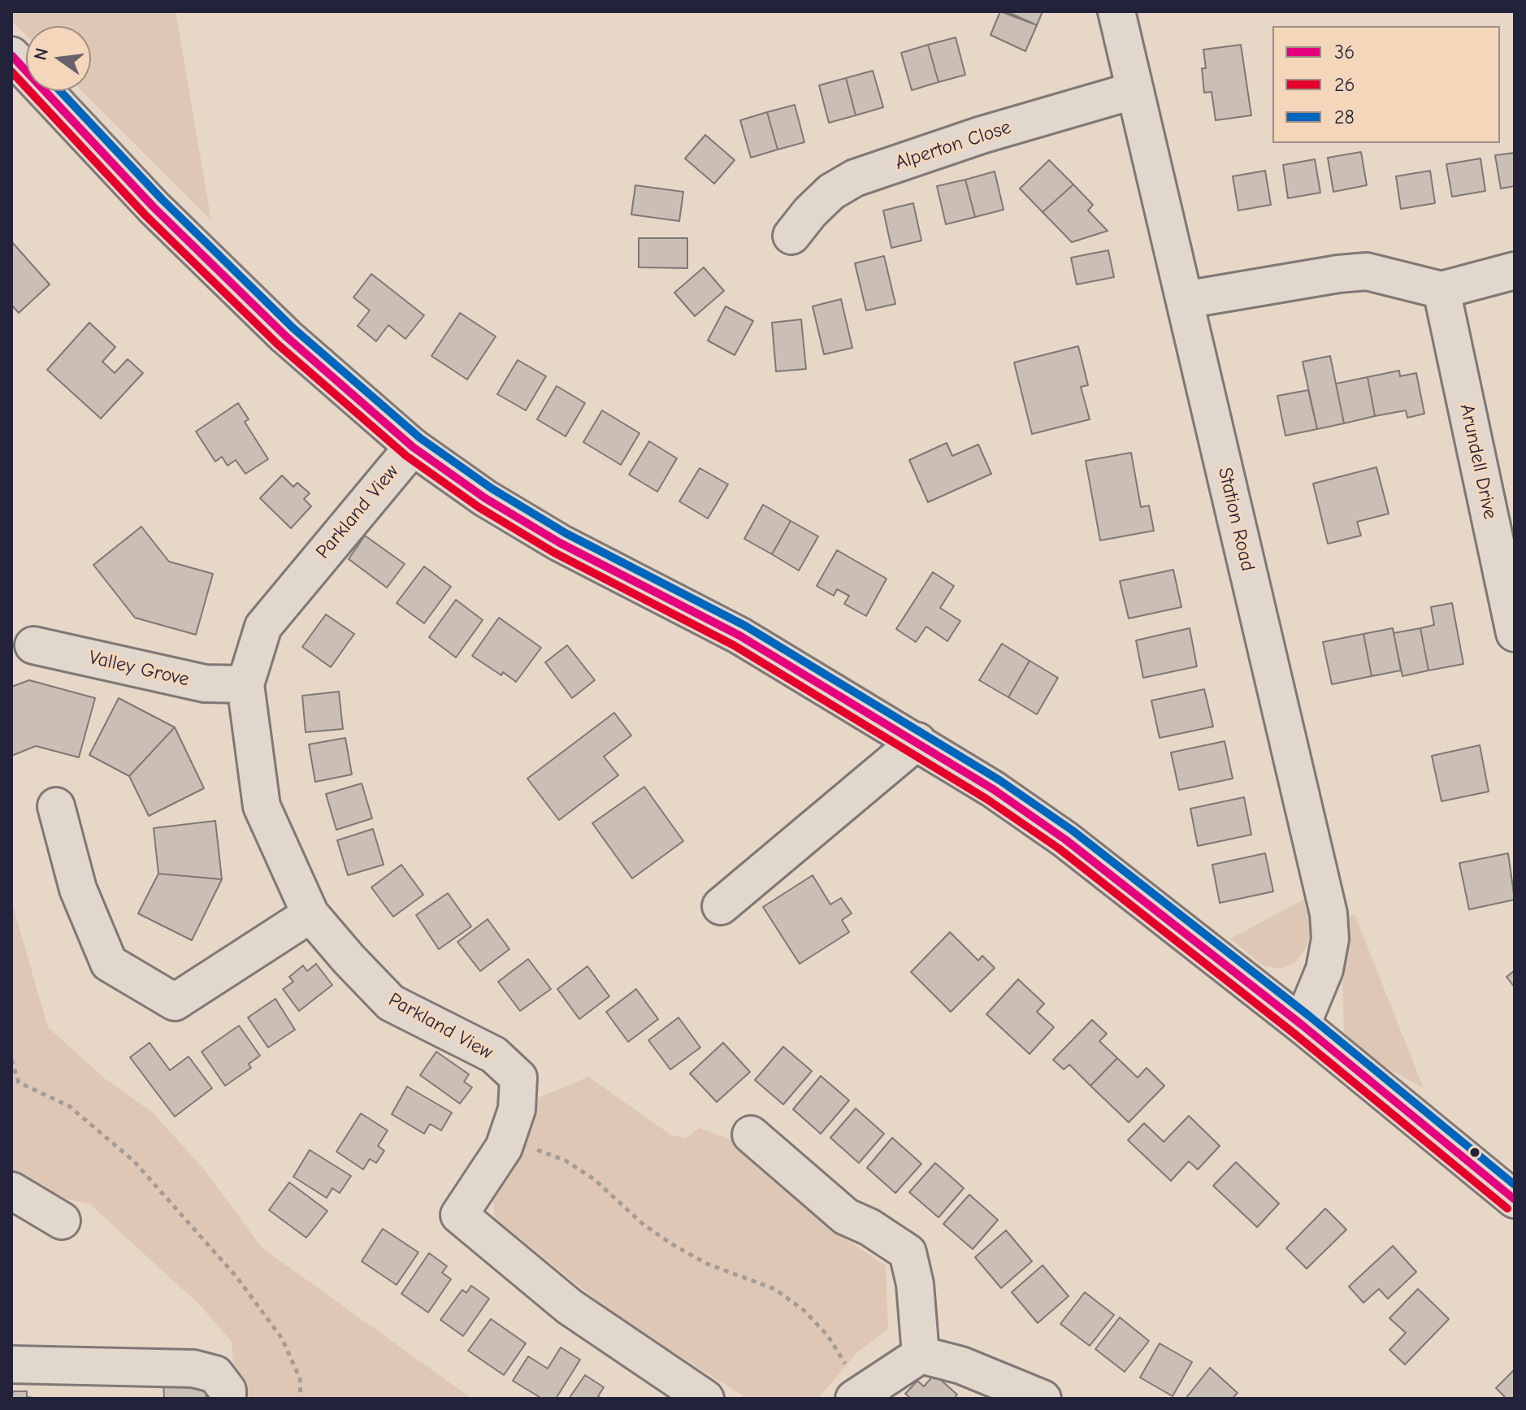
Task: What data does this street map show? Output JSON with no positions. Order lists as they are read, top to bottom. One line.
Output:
{"streets":{"main road":["Alperton Close","Arundell Drive","Parkland View","Station Road","Valley Grove"]},"crossings":[["Alperton Close","Station Road"],["Parkland View","Valley Grove"]],"lines":["transit line 36","transit line 26","transit line 28"],"legend":["36","26","28"],"north":"left"}
